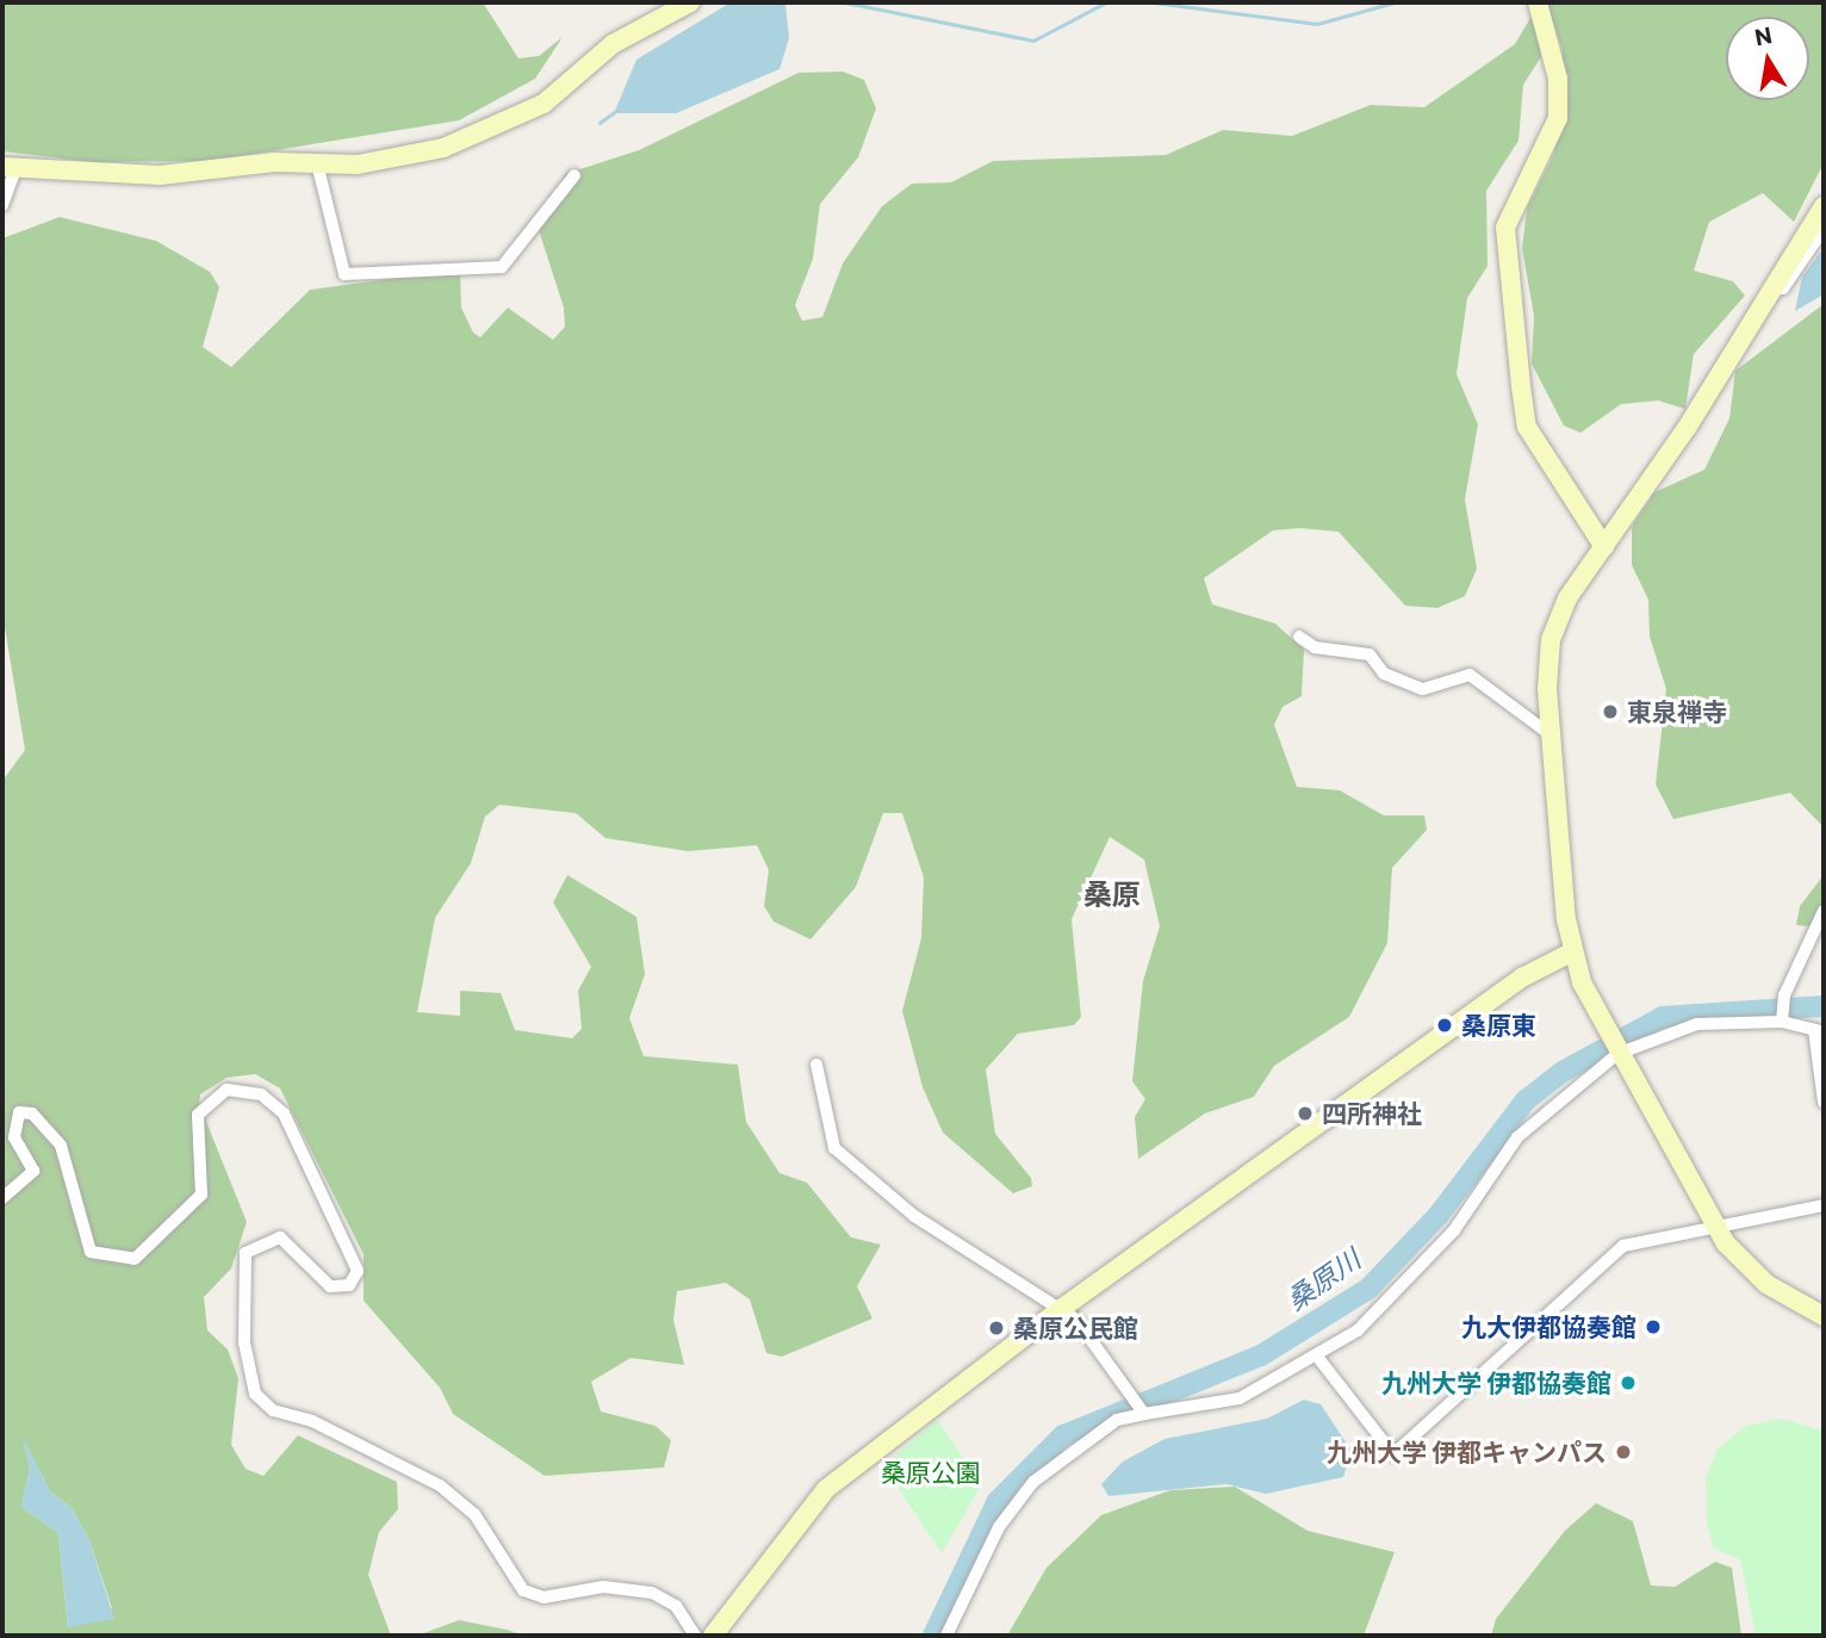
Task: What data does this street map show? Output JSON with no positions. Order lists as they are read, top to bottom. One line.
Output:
{"districts":["桑原"],"water":["桑原川"],"parks":["桑原公園"],"places":["東泉禅寺","桑原東","四所神社","九大伊都協奏館","桑原公民館","九州大学 伊都協奏館","九州大学 伊都キャンパス"],"north":"top"}
